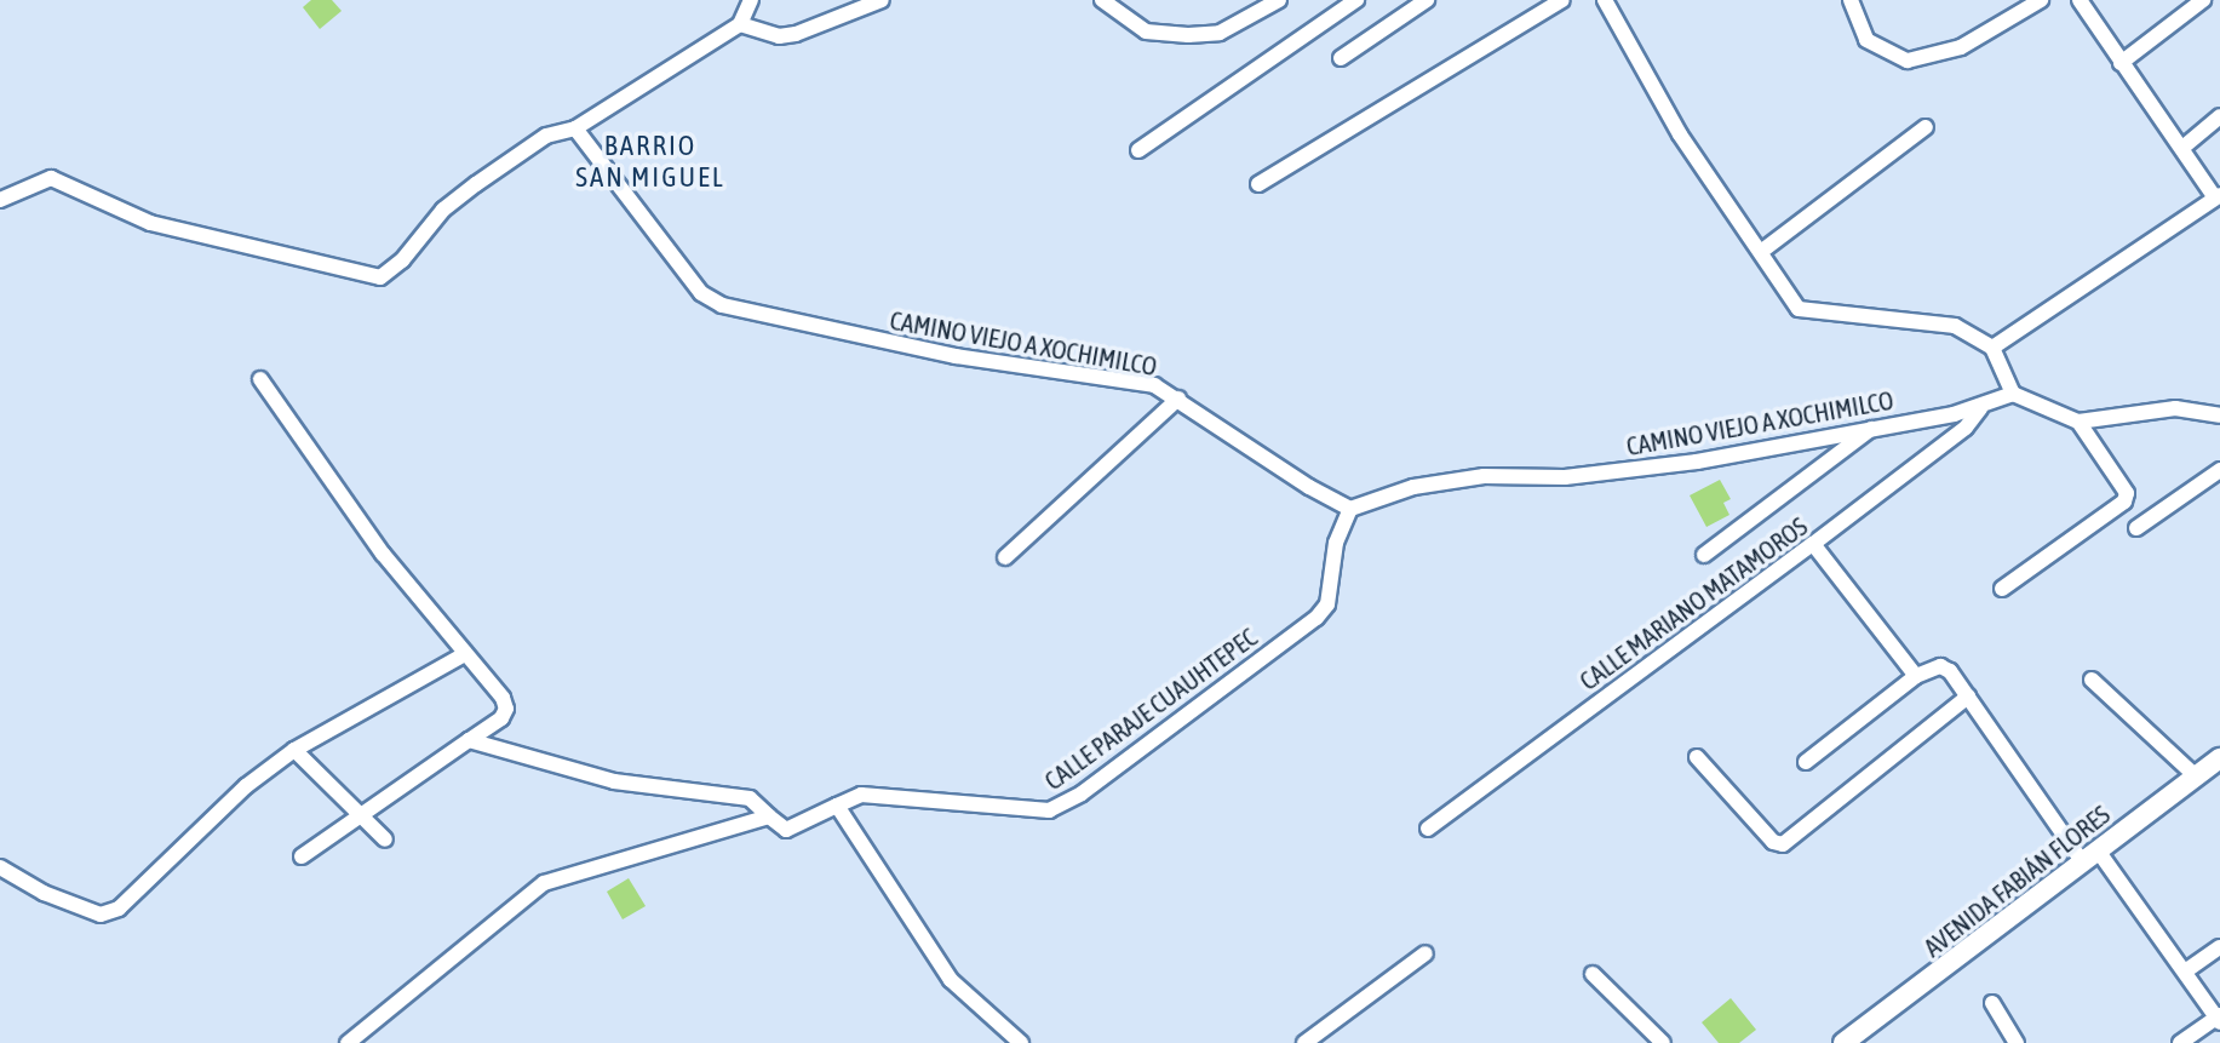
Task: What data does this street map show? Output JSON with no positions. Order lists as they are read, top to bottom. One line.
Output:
{"streets":{"main road":["AVENIDA FABIÁN FLORES"],"street":["CAMINO VIEJO A XOCHIMILCO","CALLE MARIANO MATAMOROS","CALLE PARAJE CUAUHTEPEC"]},"crossings":[["CAMINO VIEJO A XOCHIMILCO","CALLE MARIANO MATAMOROS"],["CAMINO VIEJO A XOCHIMILCO","CALLE PARAJE CUAUHTEPEC"]],"districts":["BARRIO SAN MIGUEL"]}
